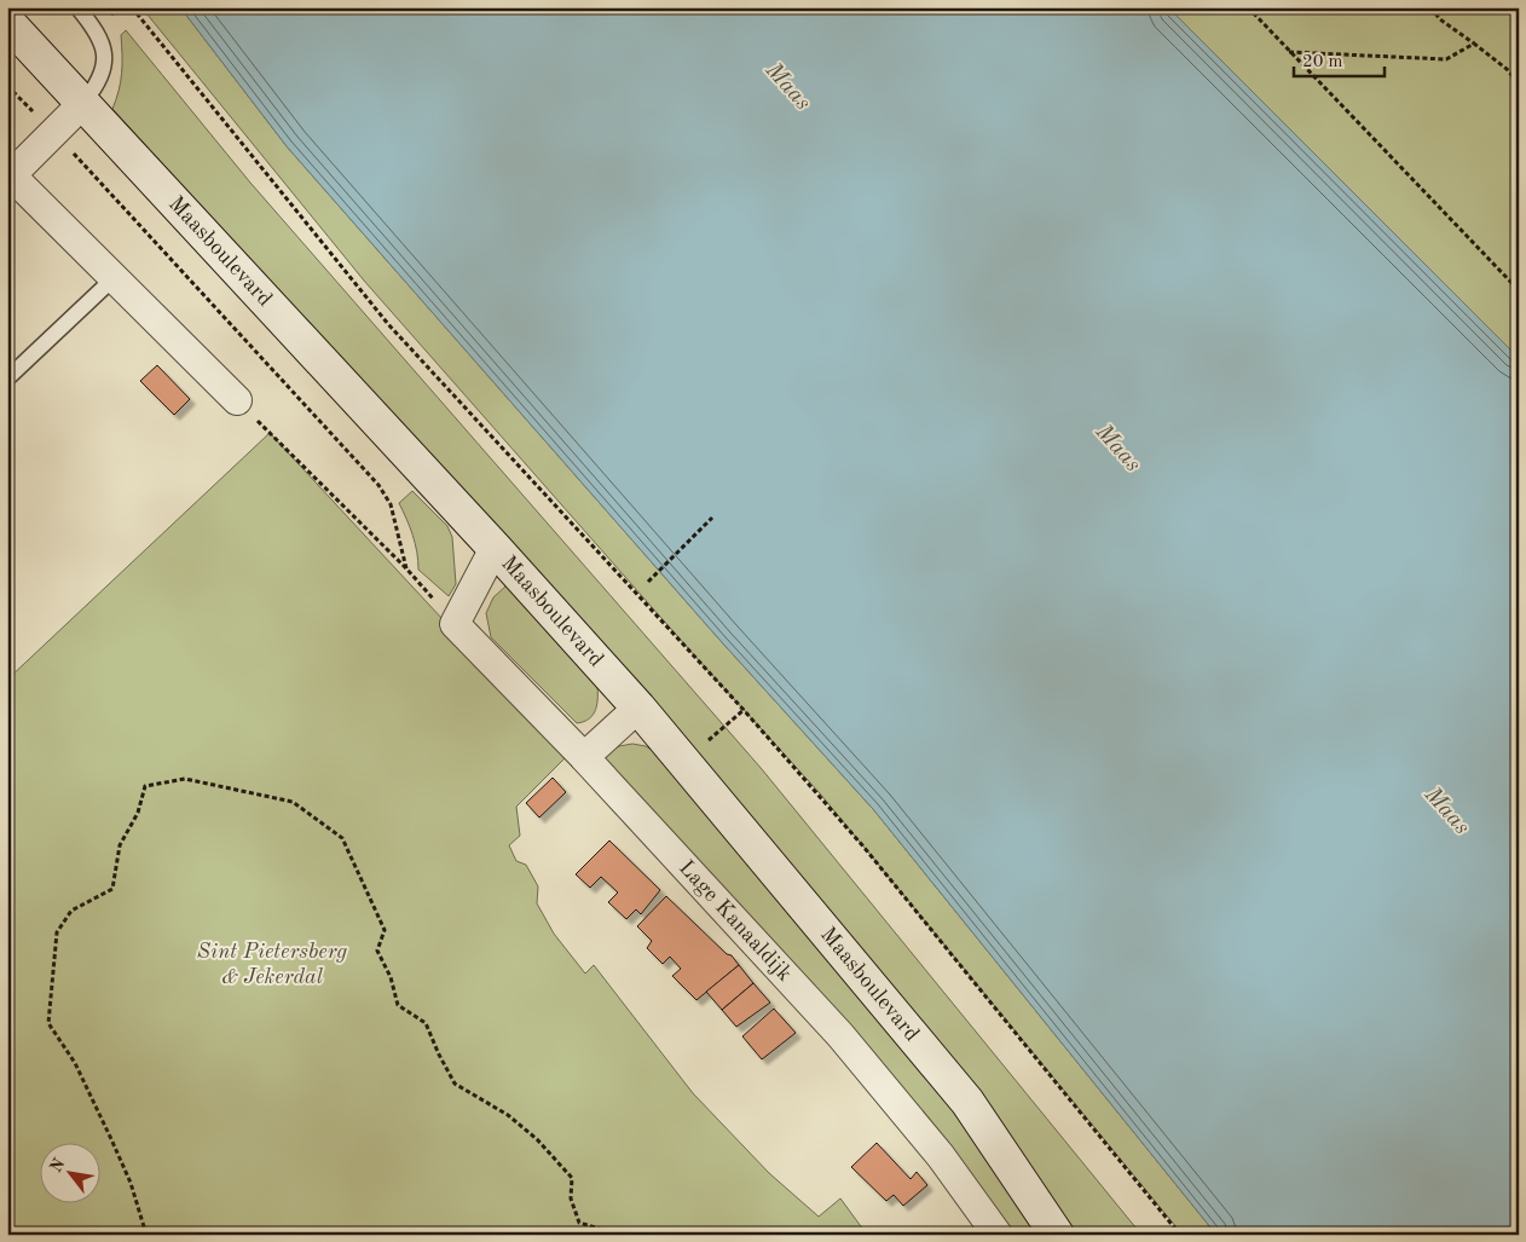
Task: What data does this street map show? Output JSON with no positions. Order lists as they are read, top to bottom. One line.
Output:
{"streets":{"street":["Maasboulevard","Lage Kanaaldijk"]},"water":["Maas"],"parks":["Sint Pietersberg & Jekerdal"],"scale_bar":"20 m","north":"top left"}
